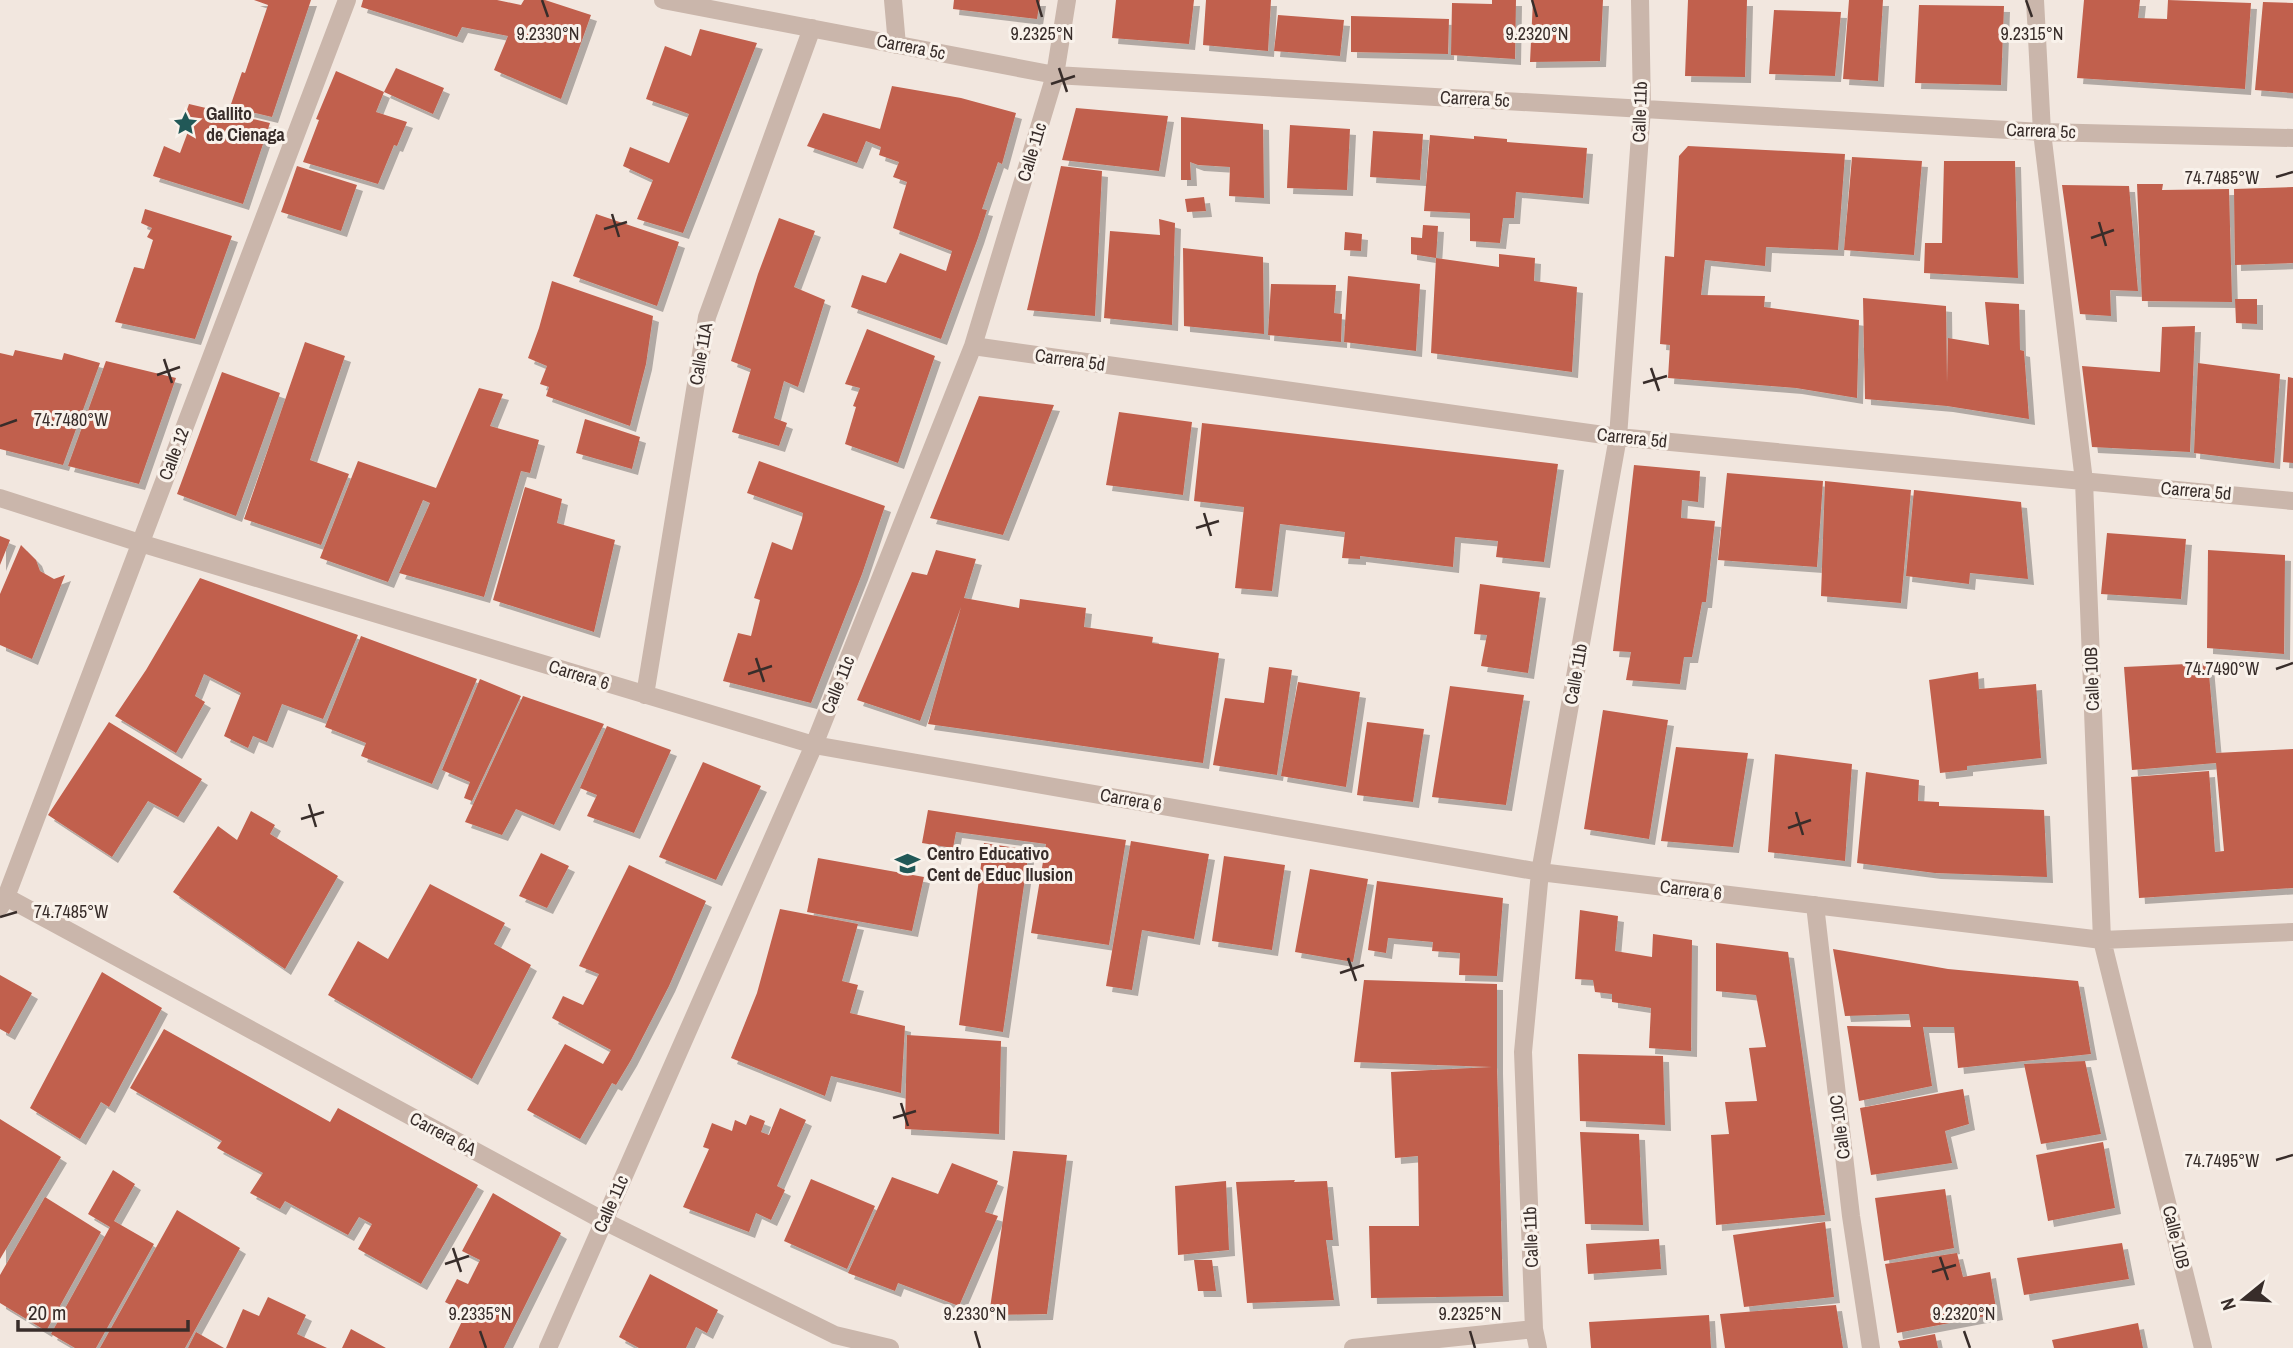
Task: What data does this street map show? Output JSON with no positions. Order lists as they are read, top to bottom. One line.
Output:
{"streets":{"street":["Carrera 5c","Calle 11b","Calle 11c","Calle 11A","Carrera 5d","Calle 12","Carrera 6","Calle 10B","Calle 10C","Carrera 6A"]},"crossings":[["Carrera 5c","Calle 11b"],["Carrera 5c","Calle 11c"],["Carrera 5c","Calle 11A"],["Carrera 5c","Calle 10B"],["Calle 11b","Carrera 5d"],["Calle 11b","Carrera 6"],["Calle 11c","Carrera 5d"],["Calle 11c","Carrera 6"],["Calle 11c","Carrera 6A"],["Calle 11A","Carrera 6"],["Carrera 5d","Calle 10B"],["Calle 12","Carrera 6"],["Calle 12","Carrera 6A"],["Carrera 6","Calle 10B"],["Carrera 6","Calle 10C"]],"places":{"place":["Gallito de Cienaga"],"school or university":["Centro Educativo Cent de Educ Ilusion"]},"scale_bar":"20 m","north":"left","coordinates":["9.2330°N","9.2325°N","9.2320°N","9.2315°N","74.7485°W","74.7480°W","74.7490°W","74.7495°W","9.2335°N"]}
